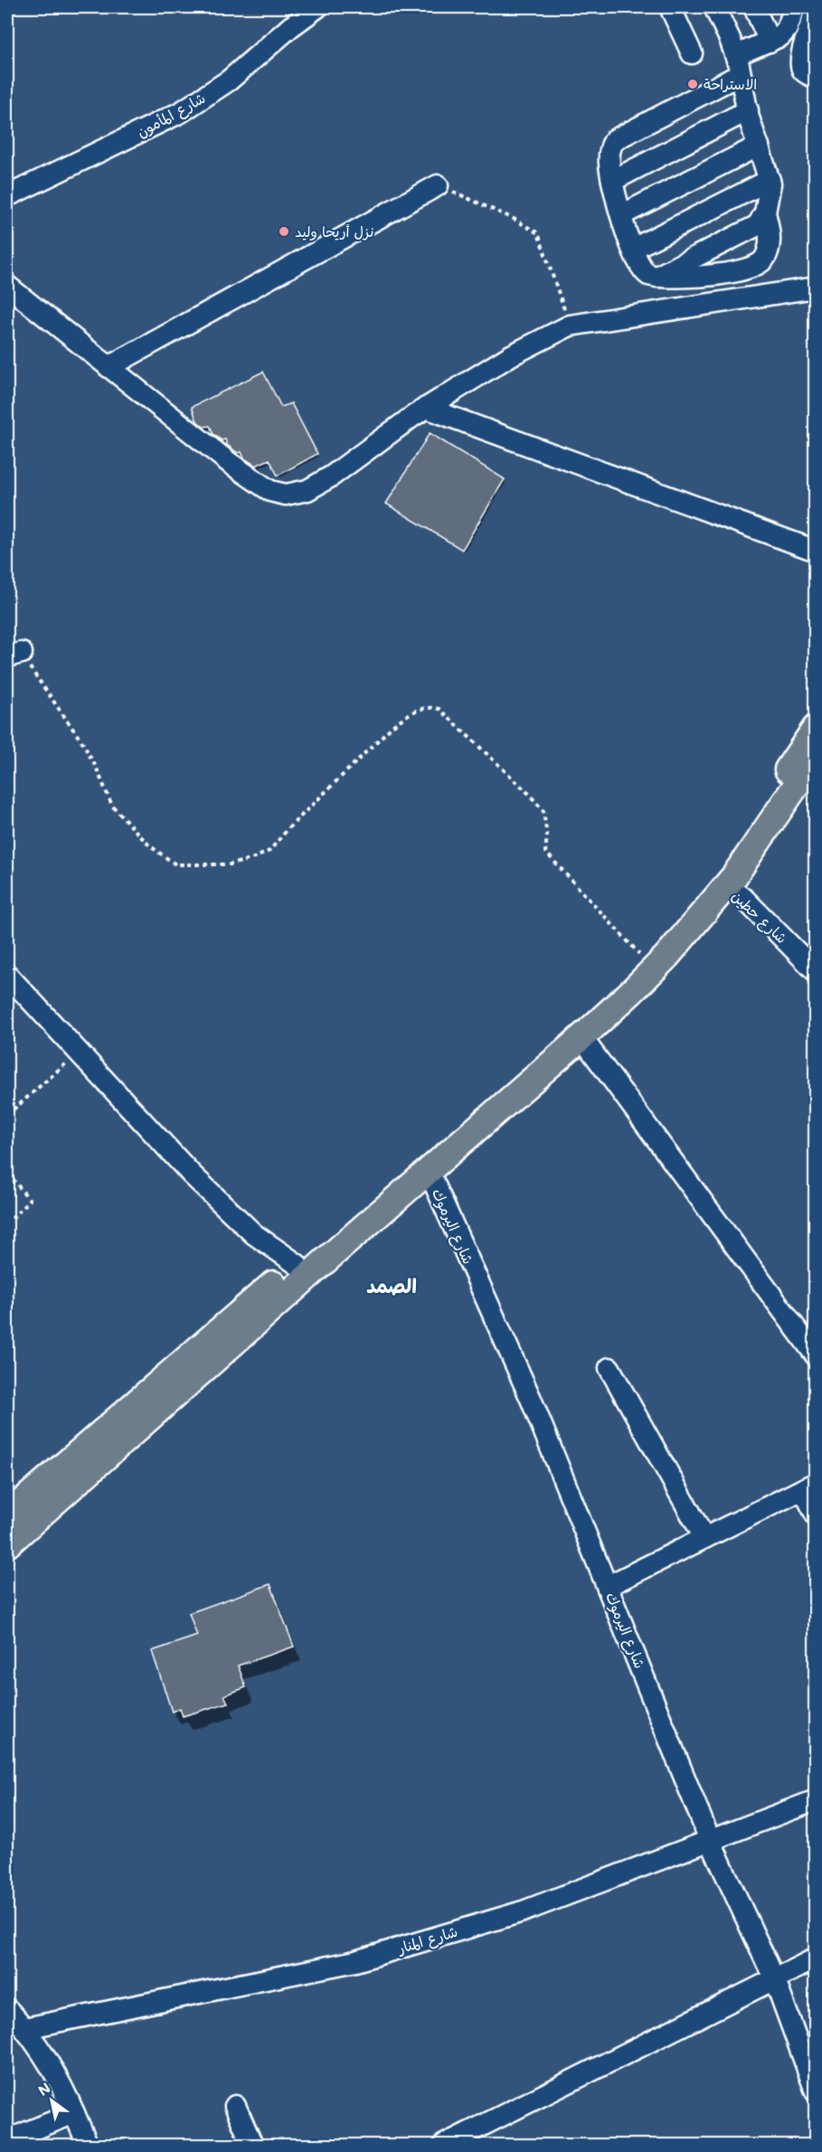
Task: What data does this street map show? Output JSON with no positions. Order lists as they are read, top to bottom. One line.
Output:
{"streets":{"street":["شارع المأمون","شارع حطين","شارع اليرموك","شارع المنار"]},"crossings":[["شارع اليرموك","شارع المنار"]],"districts":["الصمد"],"places":["الاستراحة","نزل أريحا وليد"],"north":"top left"}
